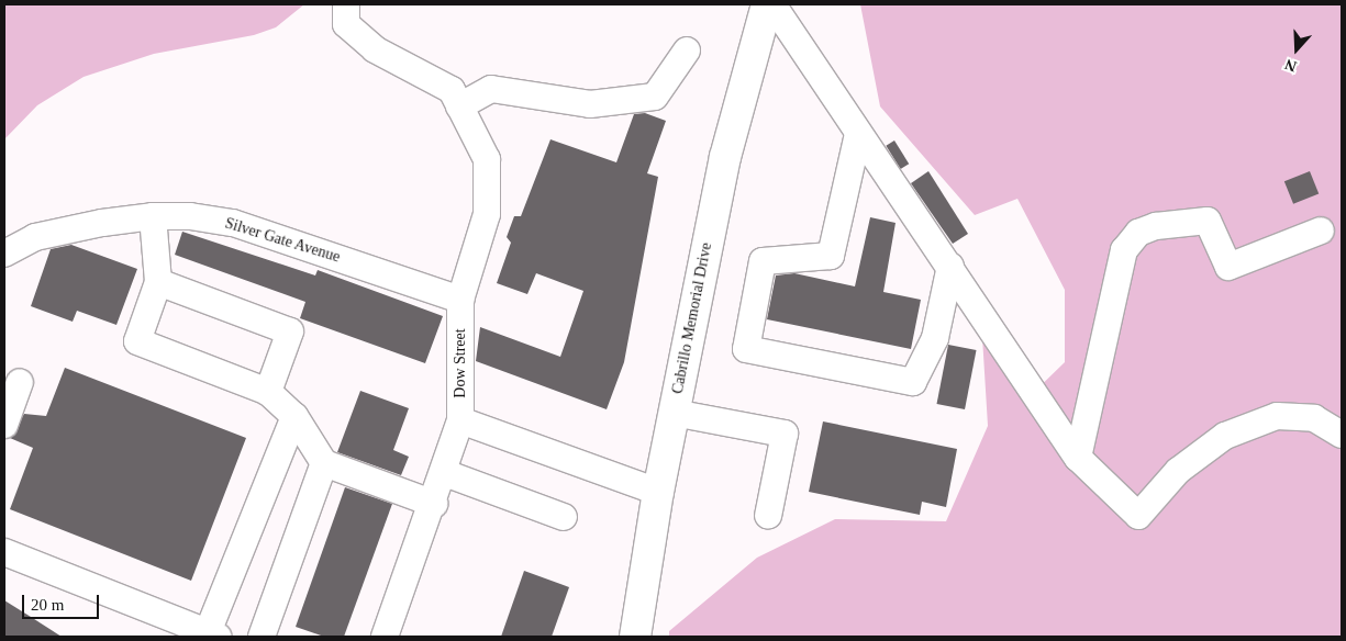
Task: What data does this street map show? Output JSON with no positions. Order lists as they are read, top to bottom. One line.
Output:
{"streets":{"main road":["Cabrillo Memorial Drive"],"street":["Silver Gate Avenue","Dow Street"]},"crossings":[["Silver Gate Avenue","Dow Street"]],"scale_bar":"20 m","north":"bottom"}
